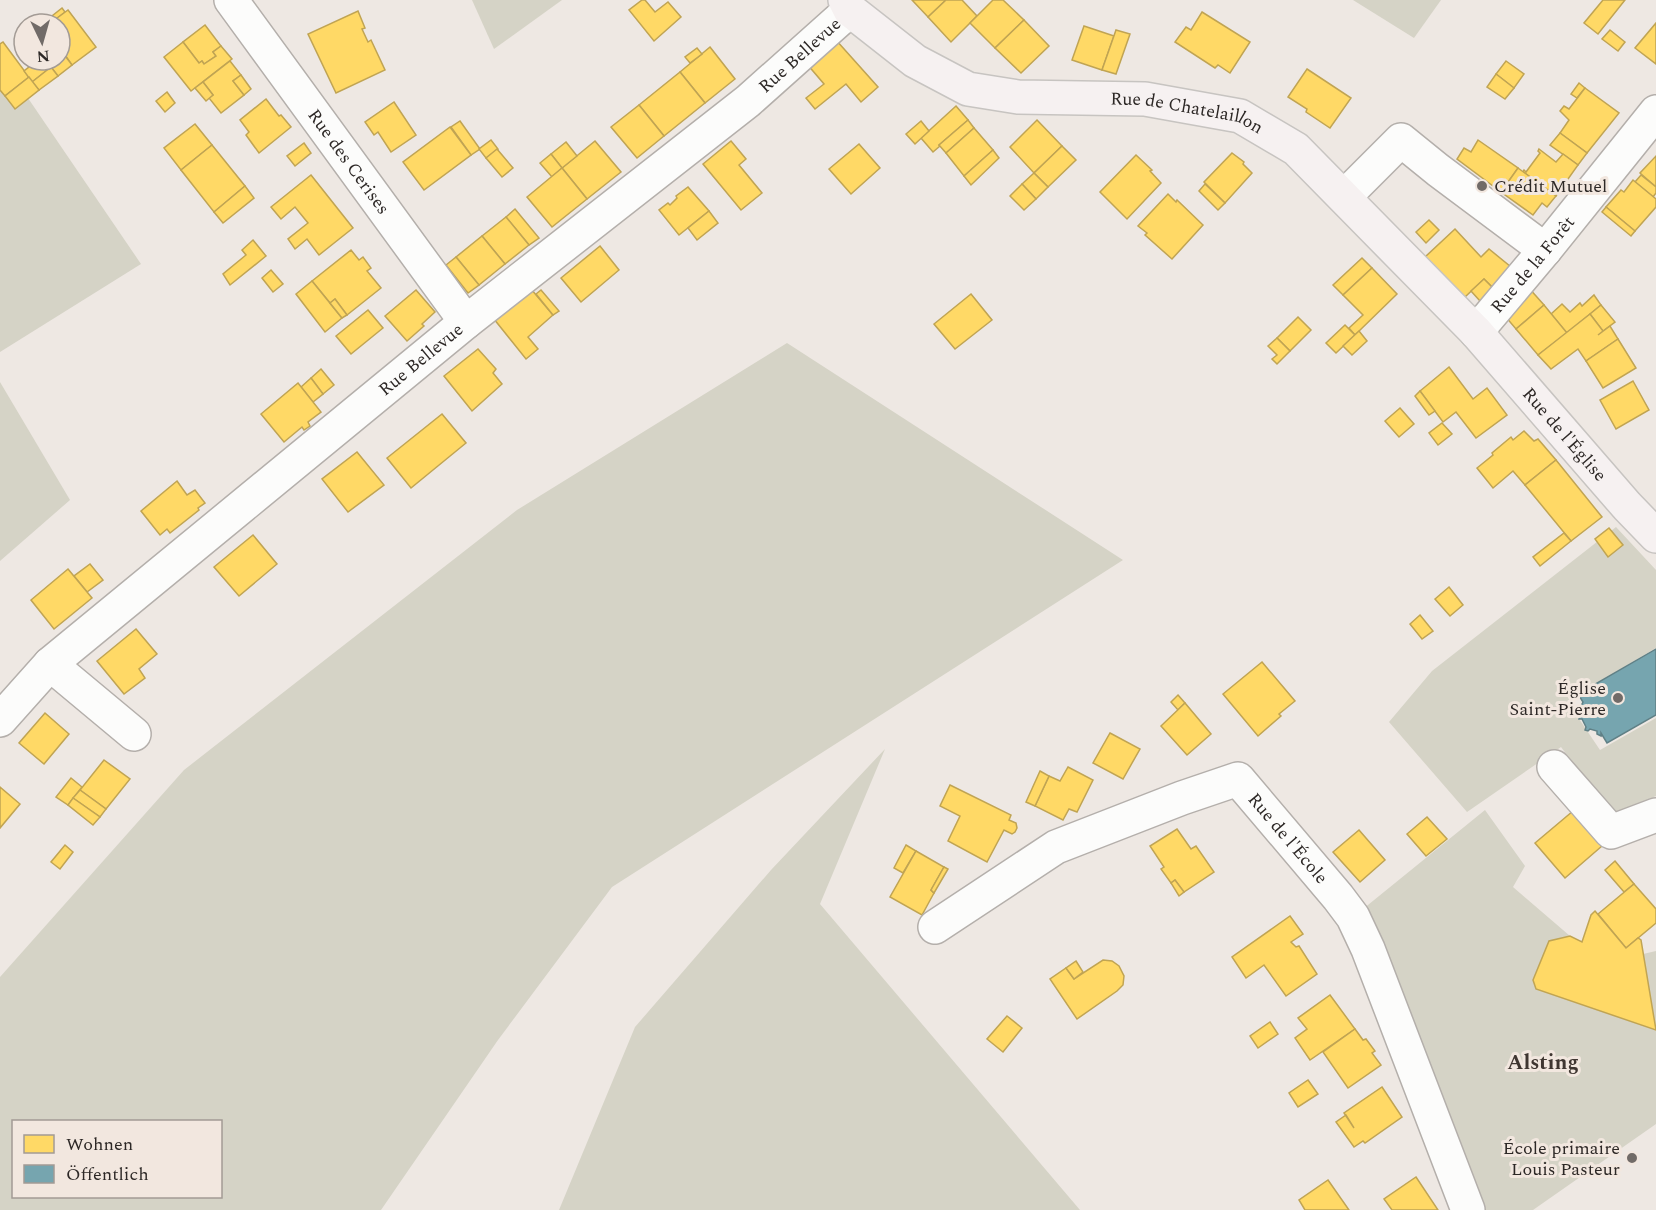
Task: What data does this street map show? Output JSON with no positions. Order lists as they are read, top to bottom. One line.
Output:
{"streets":{"main road":["Rue de Chatelaillon","Rue de l'Église"],"street":["Rue Bellevue","Rue des Cerises","Rue de la Forêt","Rue de l'École"]},"crossings":[["Rue Bellevue","Rue de Chatelaillon"],["Rue Bellevue","Rue des Cerises"],["Rue de Chatelaillon","Rue de la Forêt"],["Rue de Chatelaillon","Rue de l'Église"],["Rue de la Forêt","Rue de l'Église"]],"districts":["Alsting"],"places":["Crédit Mutuel","Église Saint-Pierre","École primaire Louis Pasteur"],"legend":["Wohnen","Öffentlich"],"north":"bottom"}
